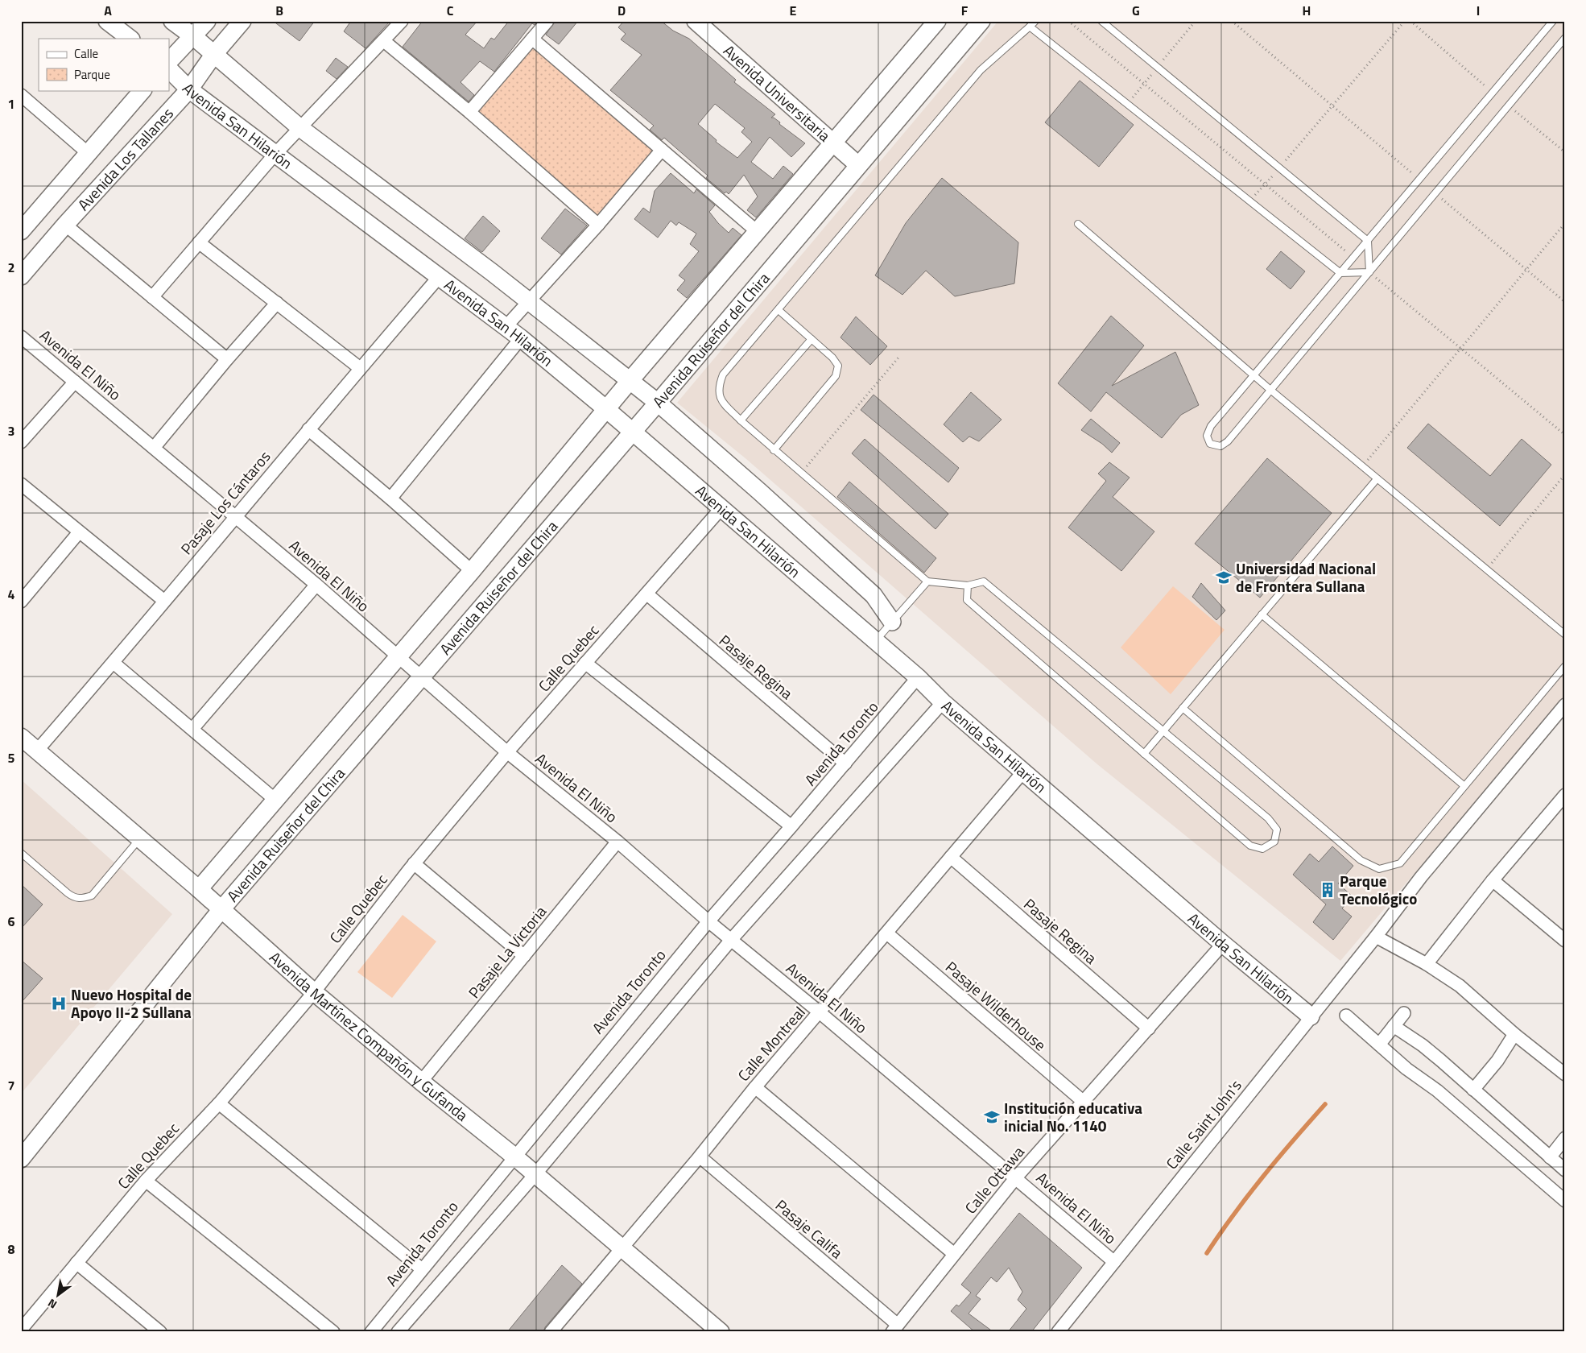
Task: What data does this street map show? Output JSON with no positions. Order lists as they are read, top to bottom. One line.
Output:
{"streets":{"street":["Avenida Universitaria","Avenida San Hilarión","Avenida Los Tallanes","Avenida Ruiseñor del Chira","Avenida El Niño","Pasaje Los Cántaros","Calle Quebec","Pasaje Regina","Avenida Toronto","Pasaje La Victoria","Pasaje Wilderhouse","Avenida Martínez Compañón y Gufanda","Calle Montreal","Calle Saint John's","Calle Ottawa","Pasaje Califa"]},"crossings":[["Avenida Universitaria","Avenida Ruiseñor del Chira"],["Avenida San Hilarión","Avenida Los Tallanes"],["Avenida San Hilarión","Avenida Ruiseñor del Chira"],["Avenida San Hilarión","Pasaje Los Cántaros"],["Avenida San Hilarión","Calle Quebec"],["Avenida San Hilarión","Avenida Toronto"],["Avenida San Hilarión","Calle Montreal"],["Avenida San Hilarión","Calle Saint John's"],["Avenida San Hilarión","Calle Ottawa"],["Avenida Ruiseñor del Chira","Avenida El Niño"],["Avenida Ruiseñor del Chira","Avenida Martínez Compañón y Gufanda"],["Avenida El Niño","Pasaje Los Cántaros"],["Avenida El Niño","Calle Quebec"],["Avenida El Niño","Avenida Toronto"],["Avenida El Niño","Pasaje La Victoria"],["Avenida El Niño","Calle Montreal"],["Avenida El Niño","Calle Saint John's"],["Avenida El Niño","Calle Ottawa"],["Pasaje Los Cántaros","Avenida Martínez Compañón y Gufanda"],["Calle Quebec","Pasaje Regina"],["Calle Quebec","Avenida Martínez Compañón y Gufanda"],["Pasaje Regina","Avenida Toronto"],["Pasaje Regina","Calle Montreal"],["Pasaje Regina","Calle Ottawa"],["Avenida Toronto","Avenida Martínez Compañón y Gufanda"],["Pasaje La Victoria","Avenida Martínez Compañón y Gufanda"],["Pasaje Wilderhouse","Calle Montreal"],["Pasaje Wilderhouse","Calle Ottawa"],["Avenida Martínez Compañón y Gufanda","Calle Montreal"],["Calle Montreal","Pasaje Califa"],["Calle Ottawa","Pasaje Califa"]],"places":{"school or university":["Universidad Nacional de Frontera Sullana","Institución educativa inicial No. 1140"],"building":["Parque Tecnológico"],"hospital":["Nuevo Hospital de Apoyo II-2 Sullana"]},"legend":["Calle","Parque"],"north":"bottom left","grid":{"columns":["A","B","C","D","E","F","G","H","I"],"rows":["1","2","3","4","5","6","7","8"]}}
